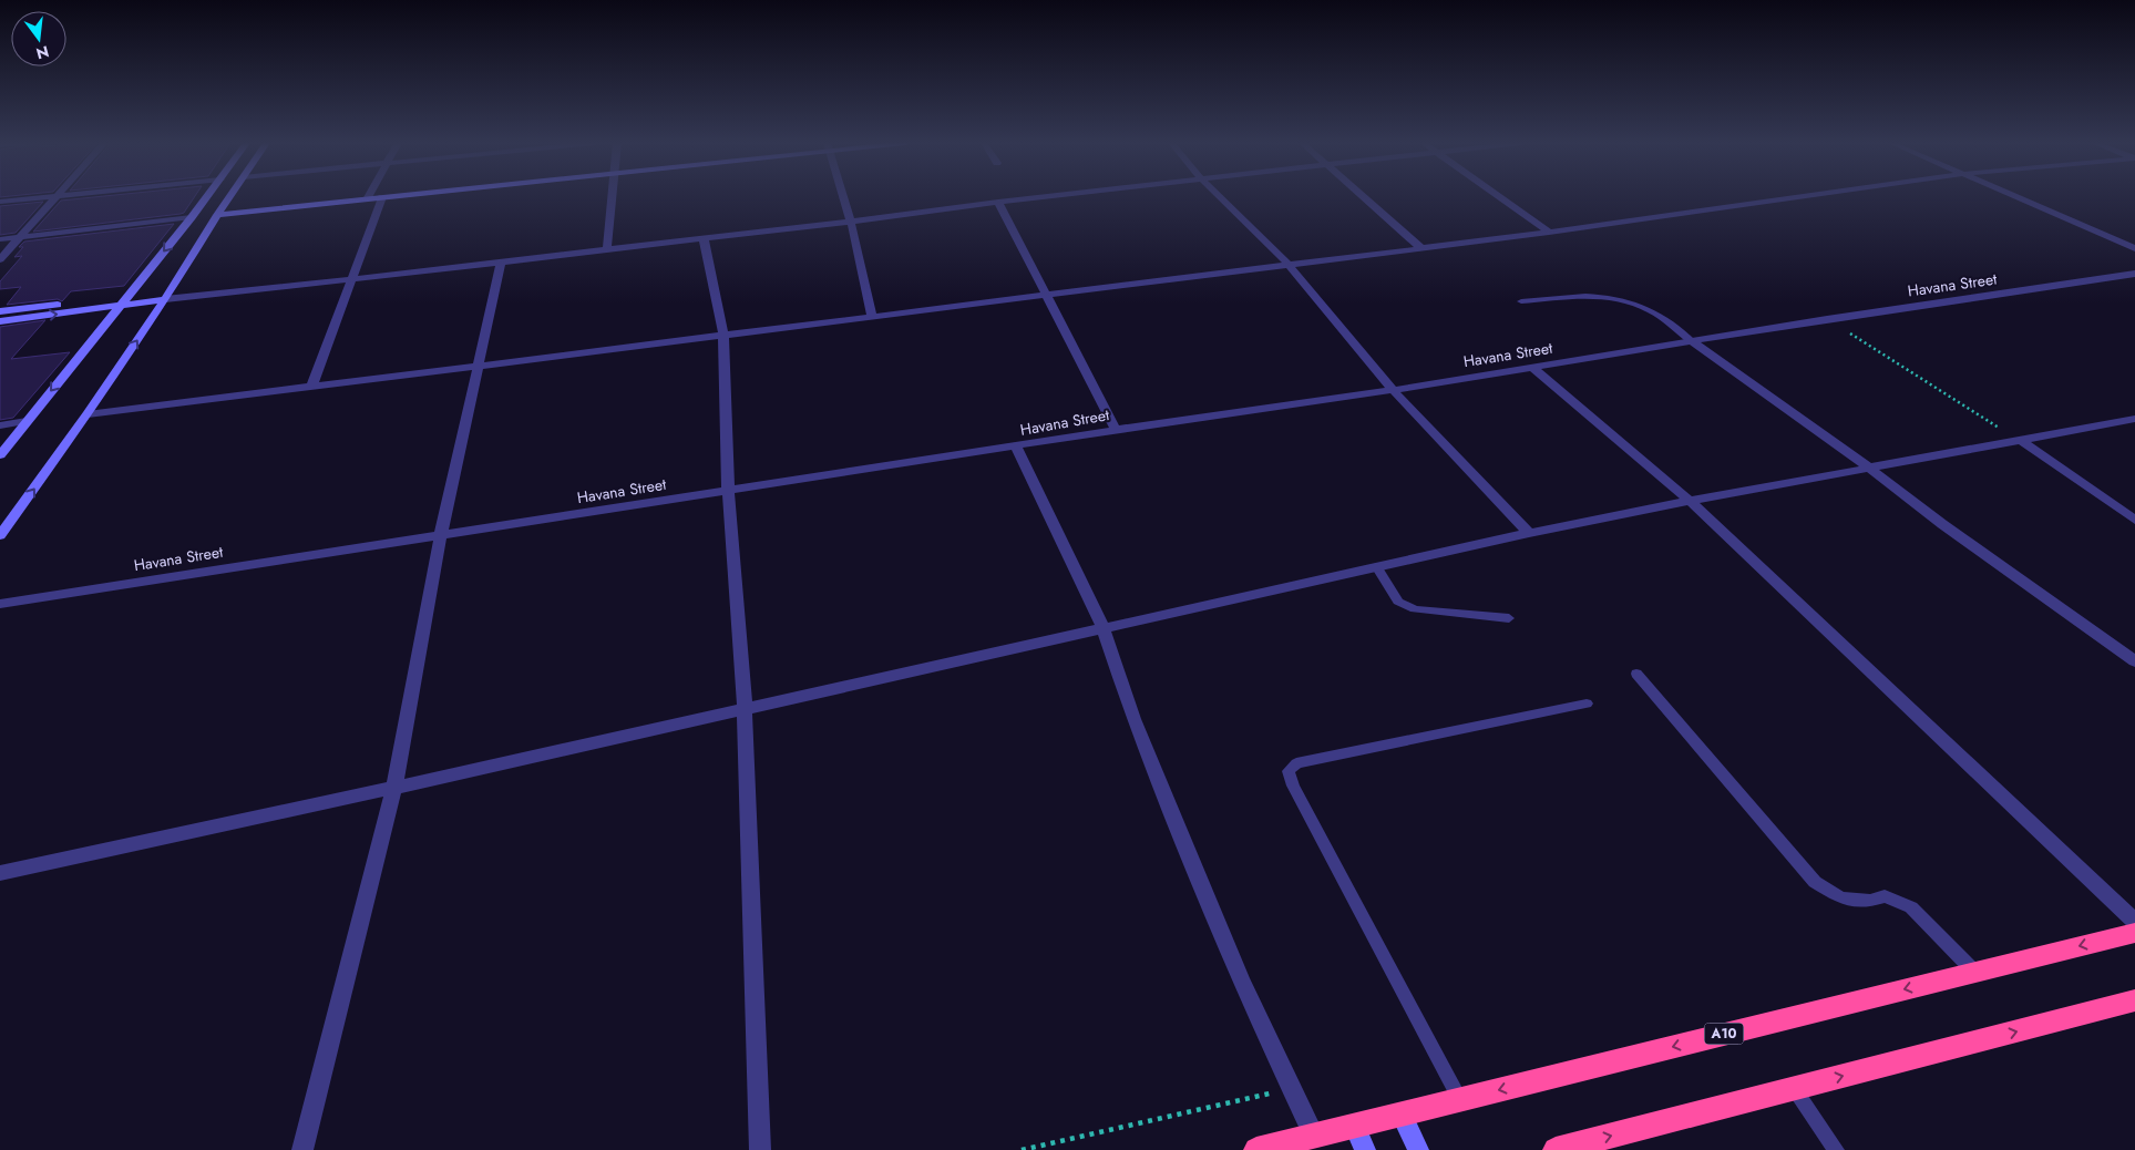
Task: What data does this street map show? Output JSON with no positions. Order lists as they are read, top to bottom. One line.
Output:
{"streets":{"highway":["A10"],"street":["Havana Street"]},"north":"bottom"}
